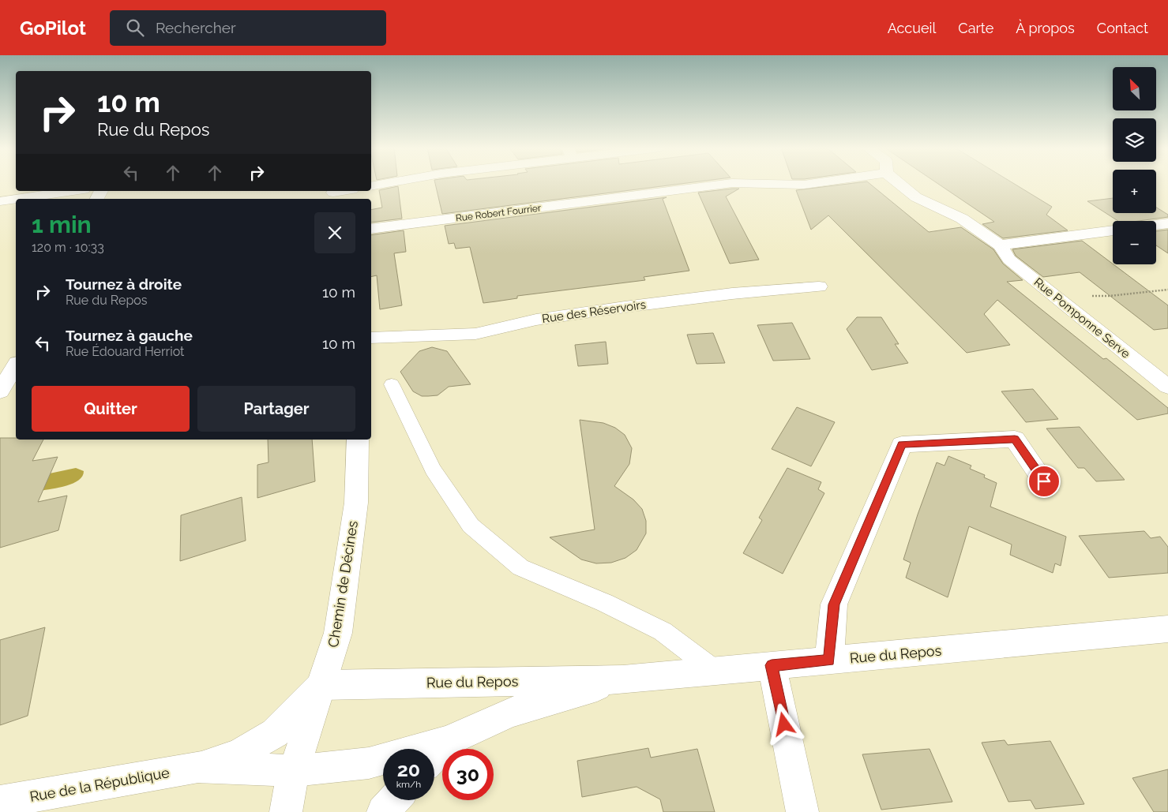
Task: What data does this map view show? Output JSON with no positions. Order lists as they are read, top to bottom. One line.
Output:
{"streets":{"street":["Rue Robert Fourrier","Rue des Réservoirs","Rue Pomponne Serve","Chemin de Décines","Rue du Repos","Rue de la République"]},"crossings":[["Chemin de Décines","Rue du Repos"],["Chemin de Décines","Rue de la République"],["Rue du Repos","Rue de la République"]],"north":"top left","page":{"header":"GoPilot","search":"Rechercher","nav":["Accueil","Carte","À propos","Contact"],"map_buttons":["+","−"],"turn":["10 m","Rue du Repos"],"heading":["1 min","120 m · 10:33"],"list":[{"name":"Tournez à droite","note":"Rue du Repos","value":"10 m"},{"name":"Tournez à gauche","note":"Rue Édouard Herriot","value":"10 m"}],"buttons":["Quitter","Partager"],"speed":"20 km/h","limit":"30"}}
